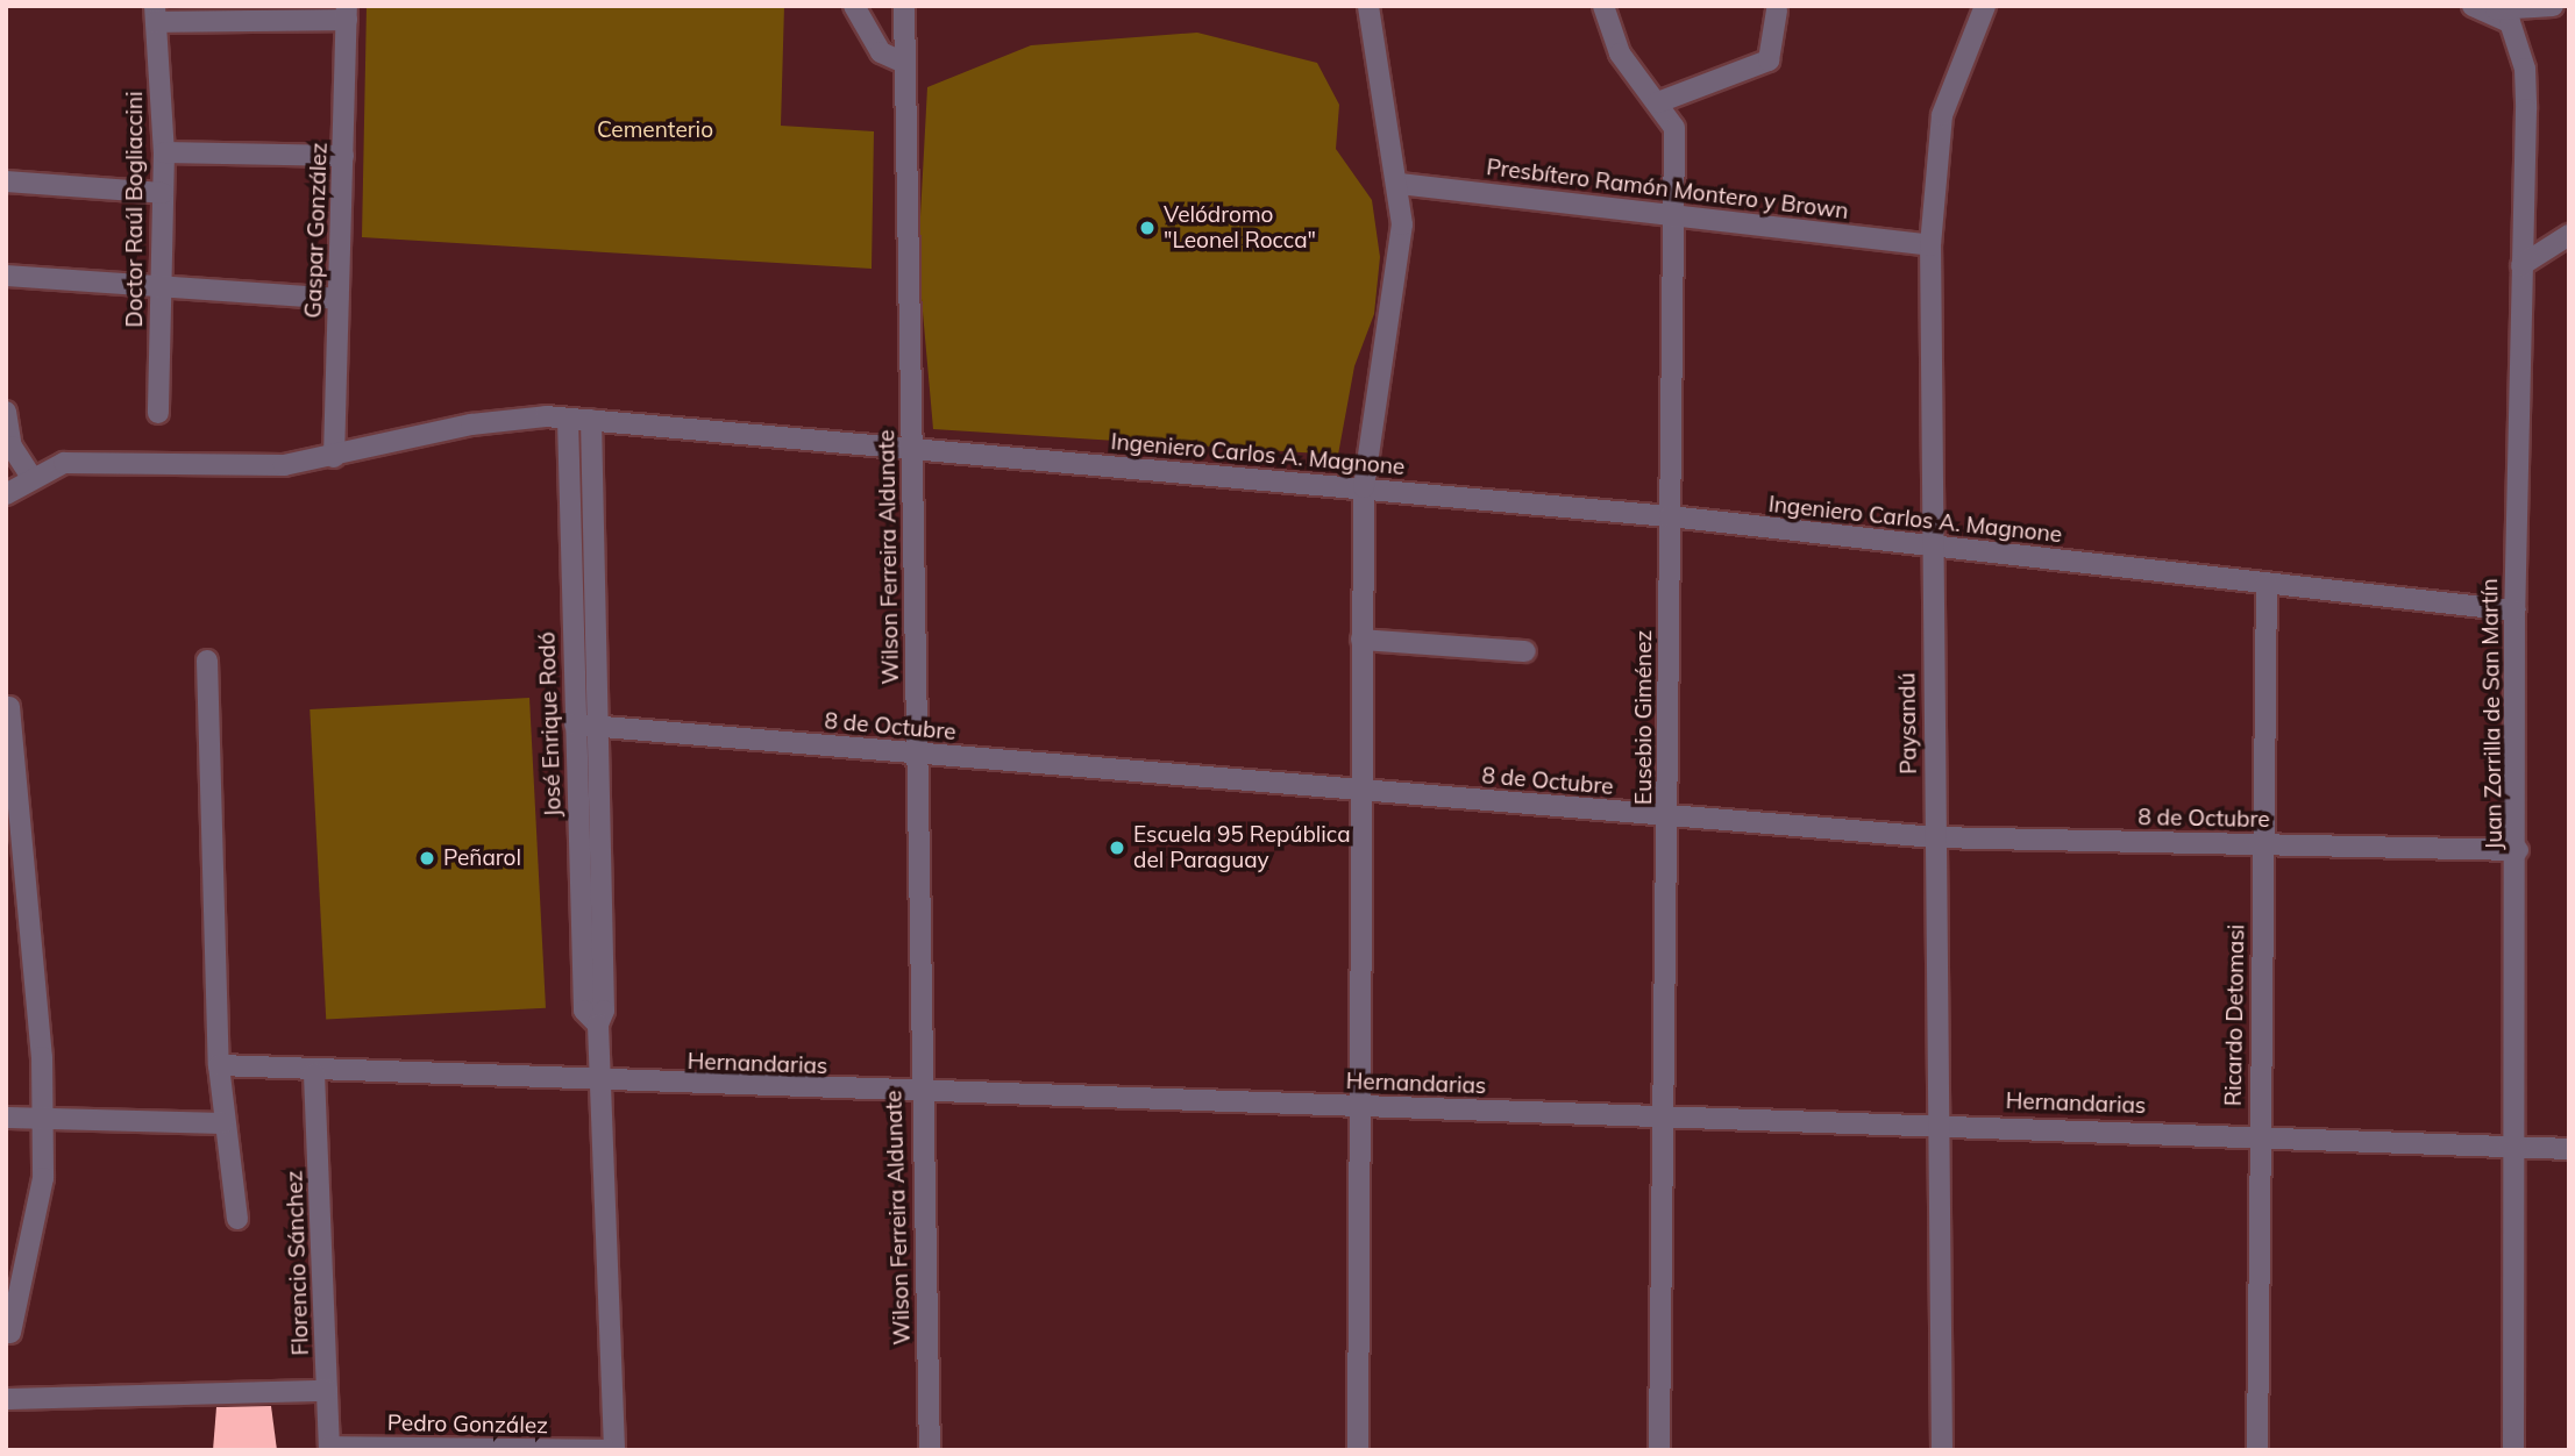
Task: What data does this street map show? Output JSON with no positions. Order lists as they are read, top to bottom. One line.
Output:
{"streets":{"street":["Presbítero Ramón Montero y Brown","Doctor Raúl Bogliaccini","Gaspar González","Ingeniero Carlos A. Magnone","Wilson Ferreira Aldunate","Juan Zorrilla de San Martín","Eusebio Giménez","Paysandú","José Enrique Rodó","8 de Octubre","Ricardo Detomasi","Hernandarias","Florencio Sánchez","Pedro González"]},"crossings":[["Presbítero Ramón Montero y Brown","Eusebio Giménez"],["Presbítero Ramón Montero y Brown","Paysandú"],["Gaspar González","Ingeniero Carlos A. Magnone"],["Ingeniero Carlos A. Magnone","Wilson Ferreira Aldunate"],["Ingeniero Carlos A. Magnone","Juan Zorrilla de San Martín"],["Ingeniero Carlos A. Magnone","Eusebio Giménez"],["Ingeniero Carlos A. Magnone","Paysandú"],["Ingeniero Carlos A. Magnone","José Enrique Rodó"],["Ingeniero Carlos A. Magnone","Ricardo Detomasi"],["Wilson Ferreira Aldunate","8 de Octubre"],["Wilson Ferreira Aldunate","Hernandarias"],["Juan Zorrilla de San Martín","8 de Octubre"],["Juan Zorrilla de San Martín","Hernandarias"],["Eusebio Giménez","8 de Octubre"],["Eusebio Giménez","Hernandarias"],["Paysandú","8 de Octubre"],["Paysandú","Hernandarias"],["José Enrique Rodó","8 de Octubre"],["José Enrique Rodó","Hernandarias"],["8 de Octubre","Ricardo Detomasi"],["Ricardo Detomasi","Hernandarias"],["Hernandarias","Florencio Sánchez"],["Florencio Sánchez","Pedro González"]],"parks":["Cementerio"],"places":["Velódromo \"Leonel Rocca\"","Escuela 95 República del Paraguay","Peñarol"]}
